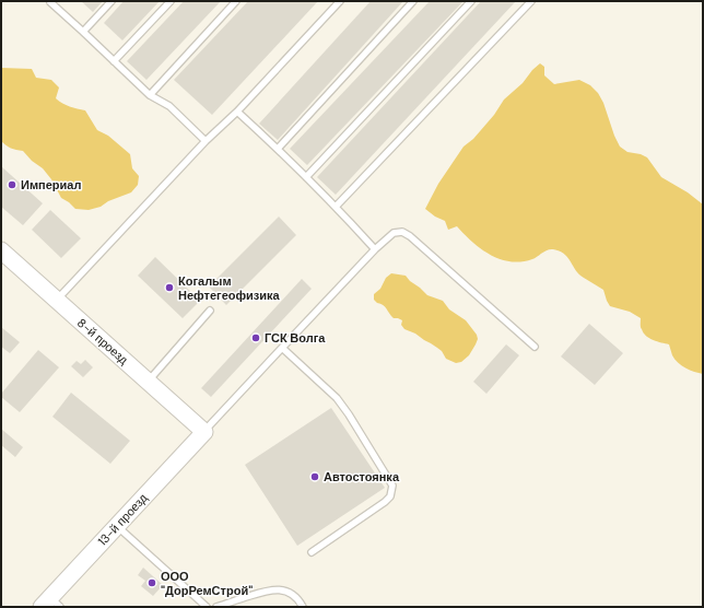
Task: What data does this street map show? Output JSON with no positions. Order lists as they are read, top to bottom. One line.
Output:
{"streets":{"street":["8-й проезд","13-й проезд"]},"crossings":[["8-й проезд","13-й проезд"]],"places":["Империал","Когалым Нефтегеофизика","ГСК Волга","Автостоянка","ООО \"ДорРемСтрой\""]}
